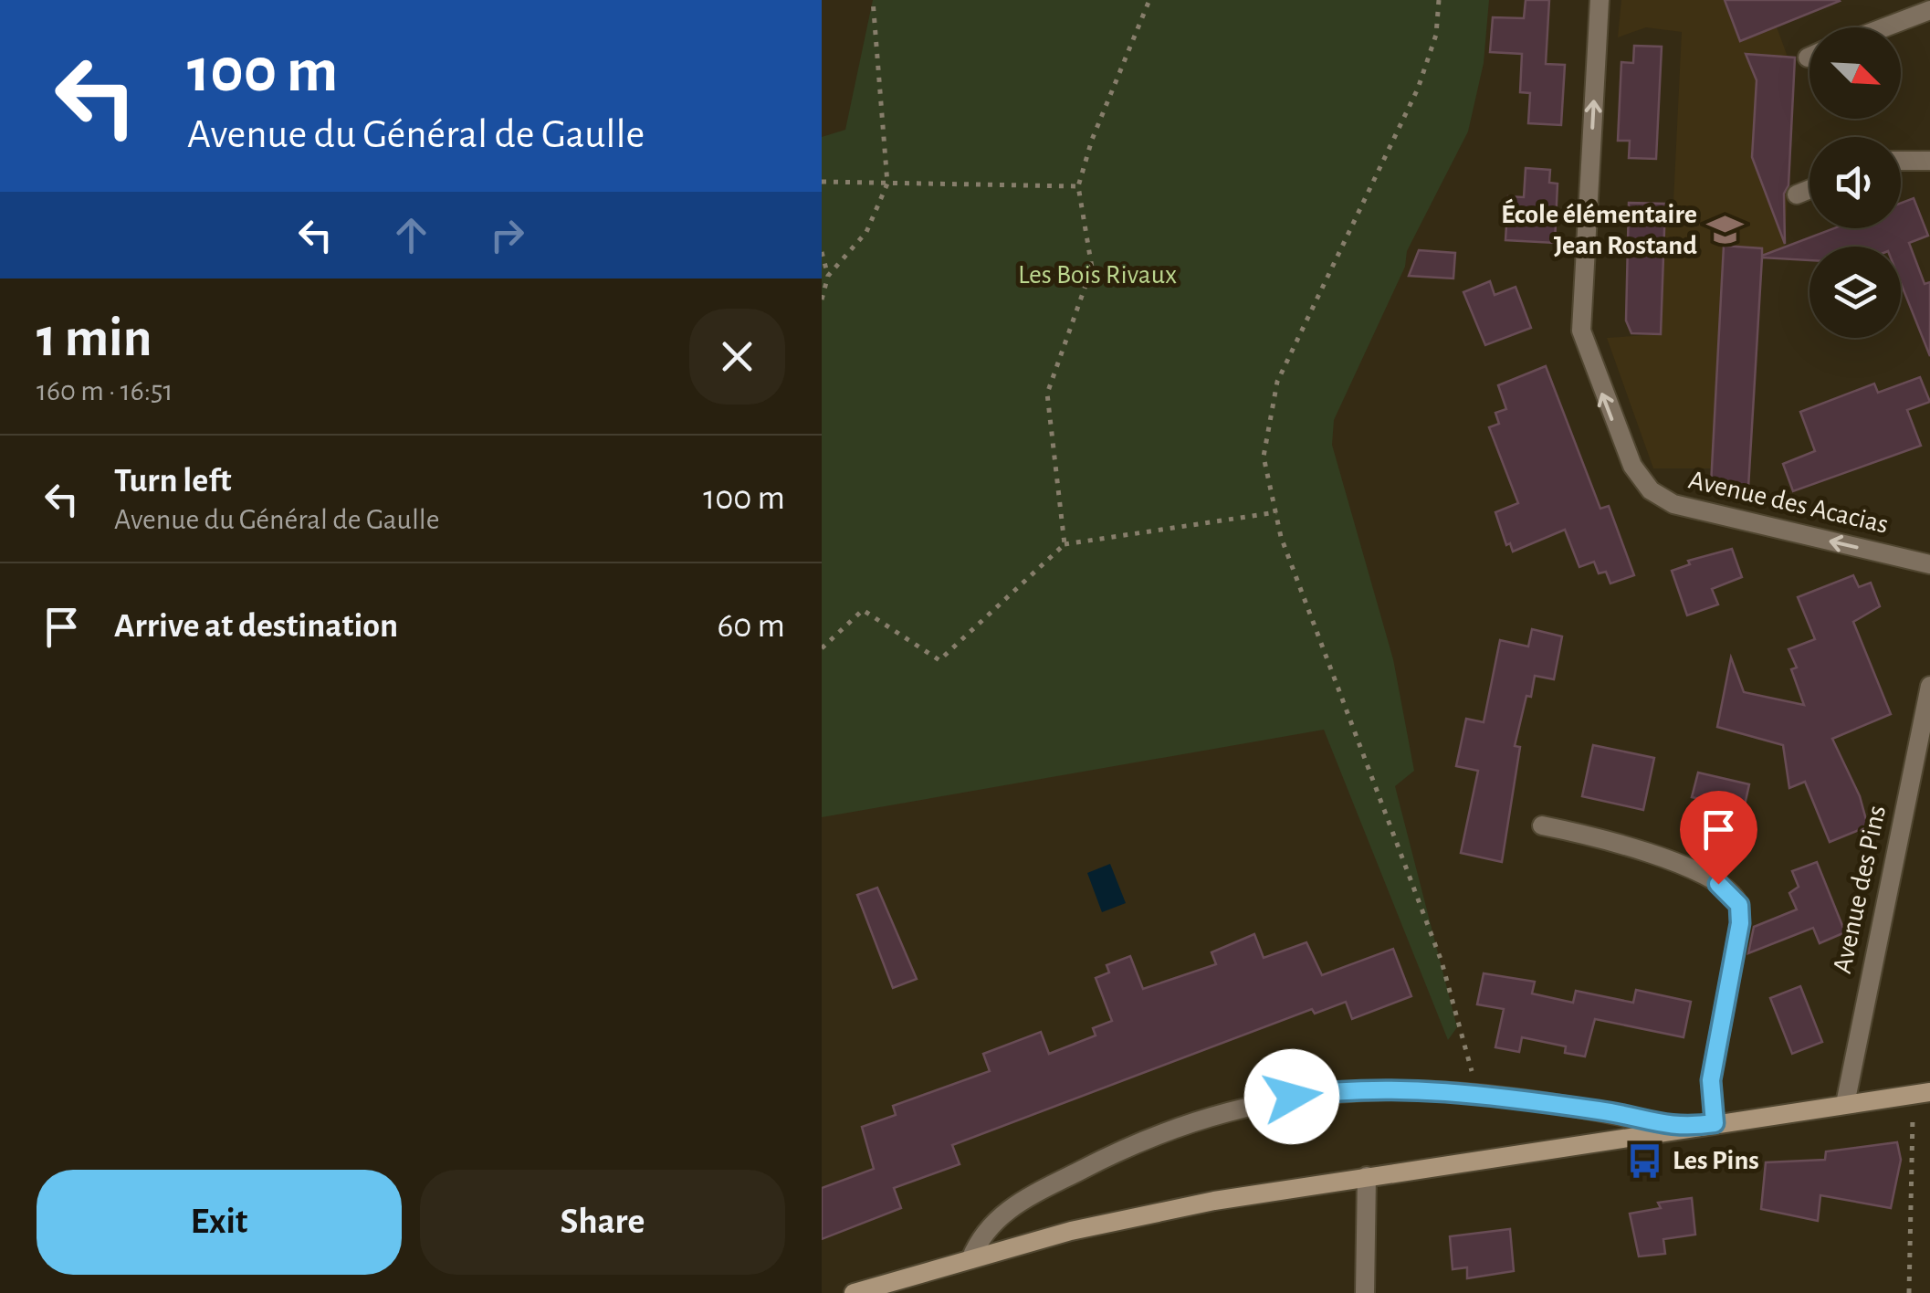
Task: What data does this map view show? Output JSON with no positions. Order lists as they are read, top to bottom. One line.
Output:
{"streets":{"street":["Avenue des Acacias","Avenue des Pins"]},"one_way":["Avenue des Acacias"],"parks":["Les Bois Rivaux"],"places":{"school or university":["École élémentaire Jean Rostand"],"bus stop":["Les Pins"]},"north":"bottom right","page":{"turn":["100 m","Avenue du Général de Gaulle"],"heading":["1 min","160 m · 16:51"],"list":[{"name":"Turn left","note":"Avenue du Général de Gaulle","value":"100 m"},{"name":"Arrive at destination","value":"60 m"}],"buttons":["Exit","Share"]}}
